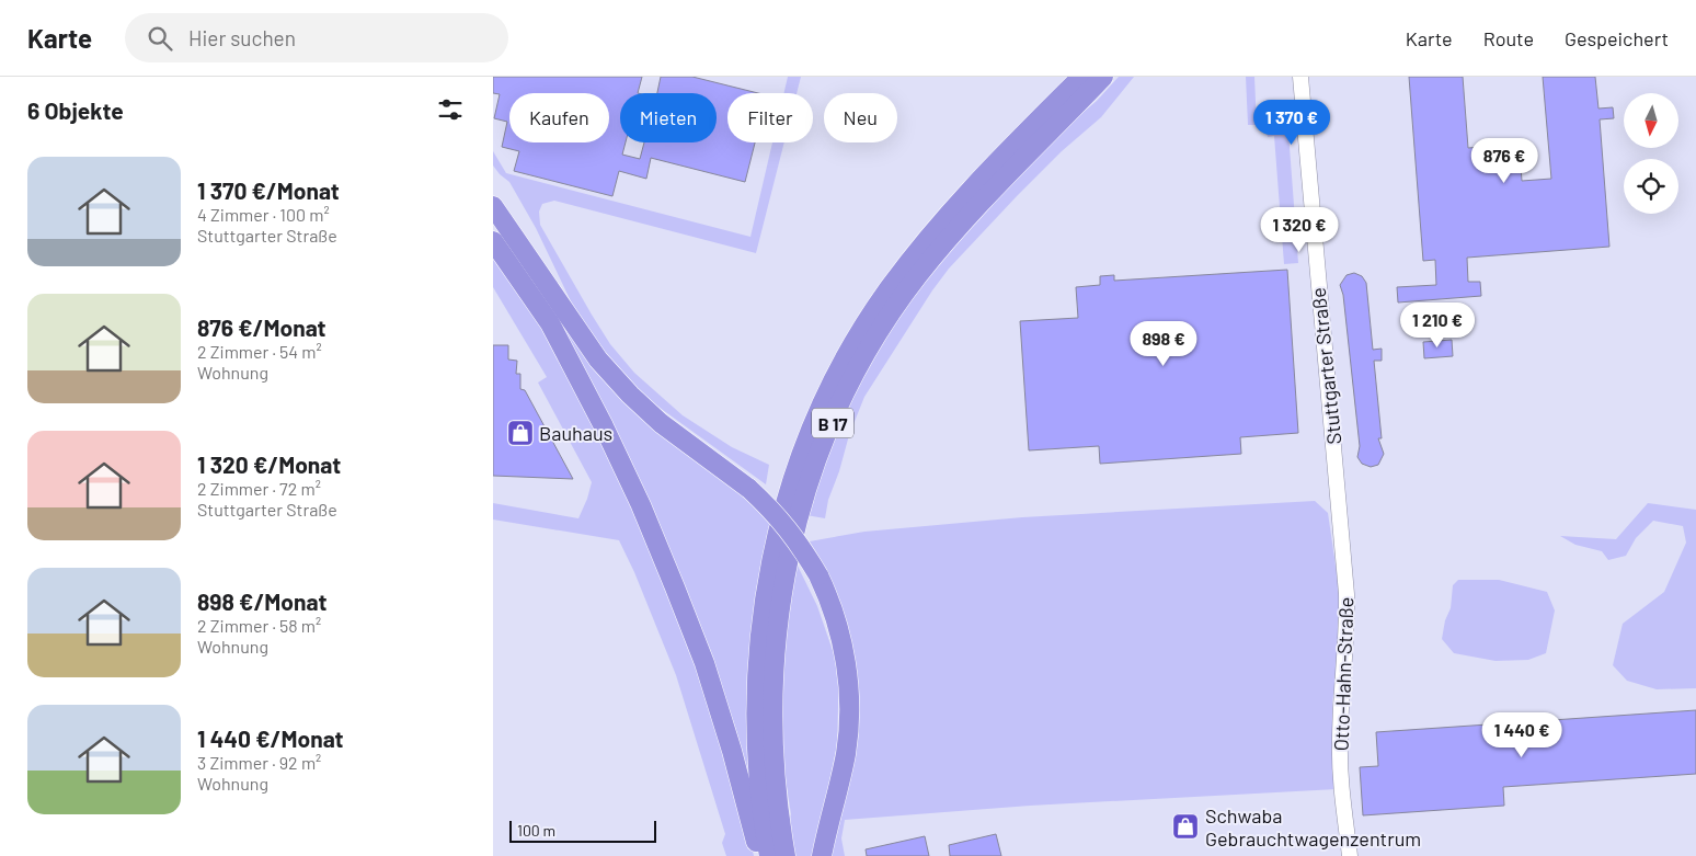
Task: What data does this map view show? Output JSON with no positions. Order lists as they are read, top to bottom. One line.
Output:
{"streets":{"highway":["B 17"],"street":["Stuttgarter Straße","Otto-Hahn-Straße"]},"crossings":[["Stuttgarter Straße","Otto-Hahn-Straße"]],"places":{"shop":["Bauhaus","Schwaba Gebrauchtwagenzentrum"]},"scale_bar":"100 m","north":"bottom","page":{"header":"Karte","search":"Hier suchen","nav":["Karte","Route","Gespeichert"],"heading":"6 Objekte","chip":["Kaufen","Mieten","Filter","Neu"],"price":["1 370 €","876 €","1 320 €","1 210 €","898 €","1 440 €"],"list":[{"name":"1 370 €/Monat","note":"4 Zimmer · 100 m² · Stuttgarter Straße"},{"name":"876 €/Monat","note":"2 Zimmer · 54 m² · Wohnung"},{"name":"1 320 €/Monat","note":"2 Zimmer · 72 m² · Stuttgarter Straße"},{"name":"898 €/Monat","note":"2 Zimmer · 58 m² · Wohnung"},{"name":"1 440 €/Monat","note":"3 Zimmer · 92 m² · Wohnung"}],"scale":"100 m"}}
